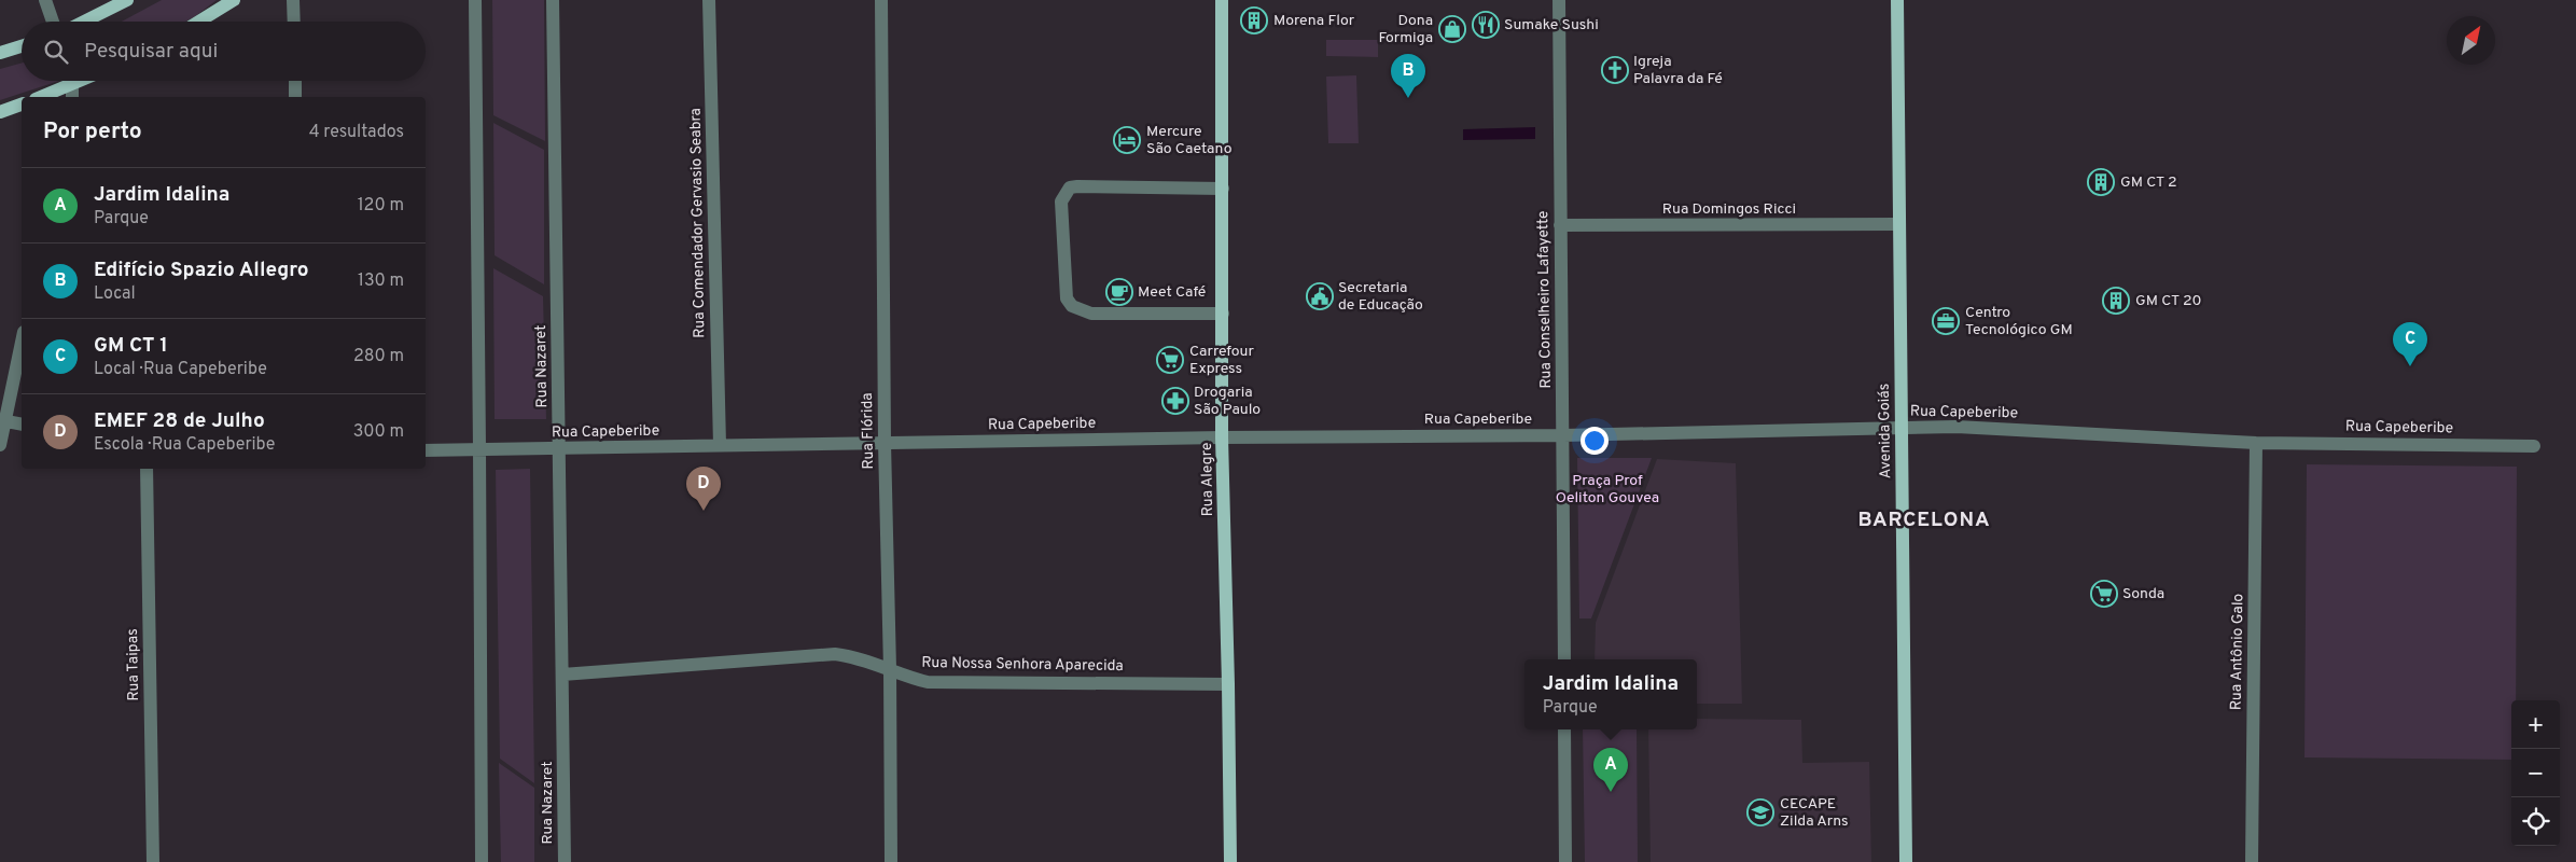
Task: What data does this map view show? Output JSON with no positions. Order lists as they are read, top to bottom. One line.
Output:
{"streets":{"main road":["Avenida Goiás","Rua Alegre"],"street":["Rua Domingos Ricci","Rua Comendador Gervasio Seabra","Rua Conselheiro Lafayette","Rua Nazaret","Rua Capeberibe","Rua Flórida","Rua Antônio Galo","Rua Taipas","Rua Nossa Senhora Aparecida"]},"crossings":[["Rua Domingos Ricci","Rua Conselheiro Lafayette"],["Rua Domingos Ricci","Avenida Goiás"],["Rua Comendador Gervasio Seabra","Rua Capeberibe"],["Rua Conselheiro Lafayette","Rua Capeberibe"],["Rua Nazaret","Rua Capeberibe"],["Rua Nazaret","Rua Nossa Senhora Aparecida"],["Rua Capeberibe","Rua Flórida"],["Rua Capeberibe","Avenida Goiás"],["Rua Capeberibe","Rua Alegre"],["Rua Capeberibe","Rua Antônio Galo"],["Rua Flórida","Rua Nossa Senhora Aparecida"],["Rua Alegre","Rua Nossa Senhora Aparecida"]],"districts":["BARCELONA"],"parks":["Praça Prof Oeliton Gouvea"],"places":{"building":["Morena Flor","GM CT 2","GM CT 20"],"restaurant":["Sumake Sushi"],"shop":["Dona Formiga"],"church":["Igreja Palavra da Fé"],"hotel":["Mercure São Caetano"],"cafe":["Meet Café"],"public building":["Secretaria de Educação"],"office":["Centro Tecnológico GM"],"supermarket":["Carrefour Express","Sonda"],"pharmacy":["Drogaria São Paulo"],"school or university":["CECAPE Zilda Arns"]},"north":"top right","page":{"search":"Pesquisar aqui","pins":["B","C","D","A"],"heading":["Por perto","4 resultados"],"list":[{"mark":"A","name":"Jardim Idalina","note":"Parque","value":"120 m"},{"mark":"B","name":"Edifício Spazio Allegro","note":"Local","value":"130 m"},{"mark":"C","name":"GM CT 1","note":"Local · Rua Capeberibe","value":"280 m"},{"mark":"D","name":"EMEF 28 de Julho","note":"Escola · Rua Capeberibe","value":"300 m"}],"popup":["Jardim Idalina","Parque"],"map_buttons":["+","−"]}}
